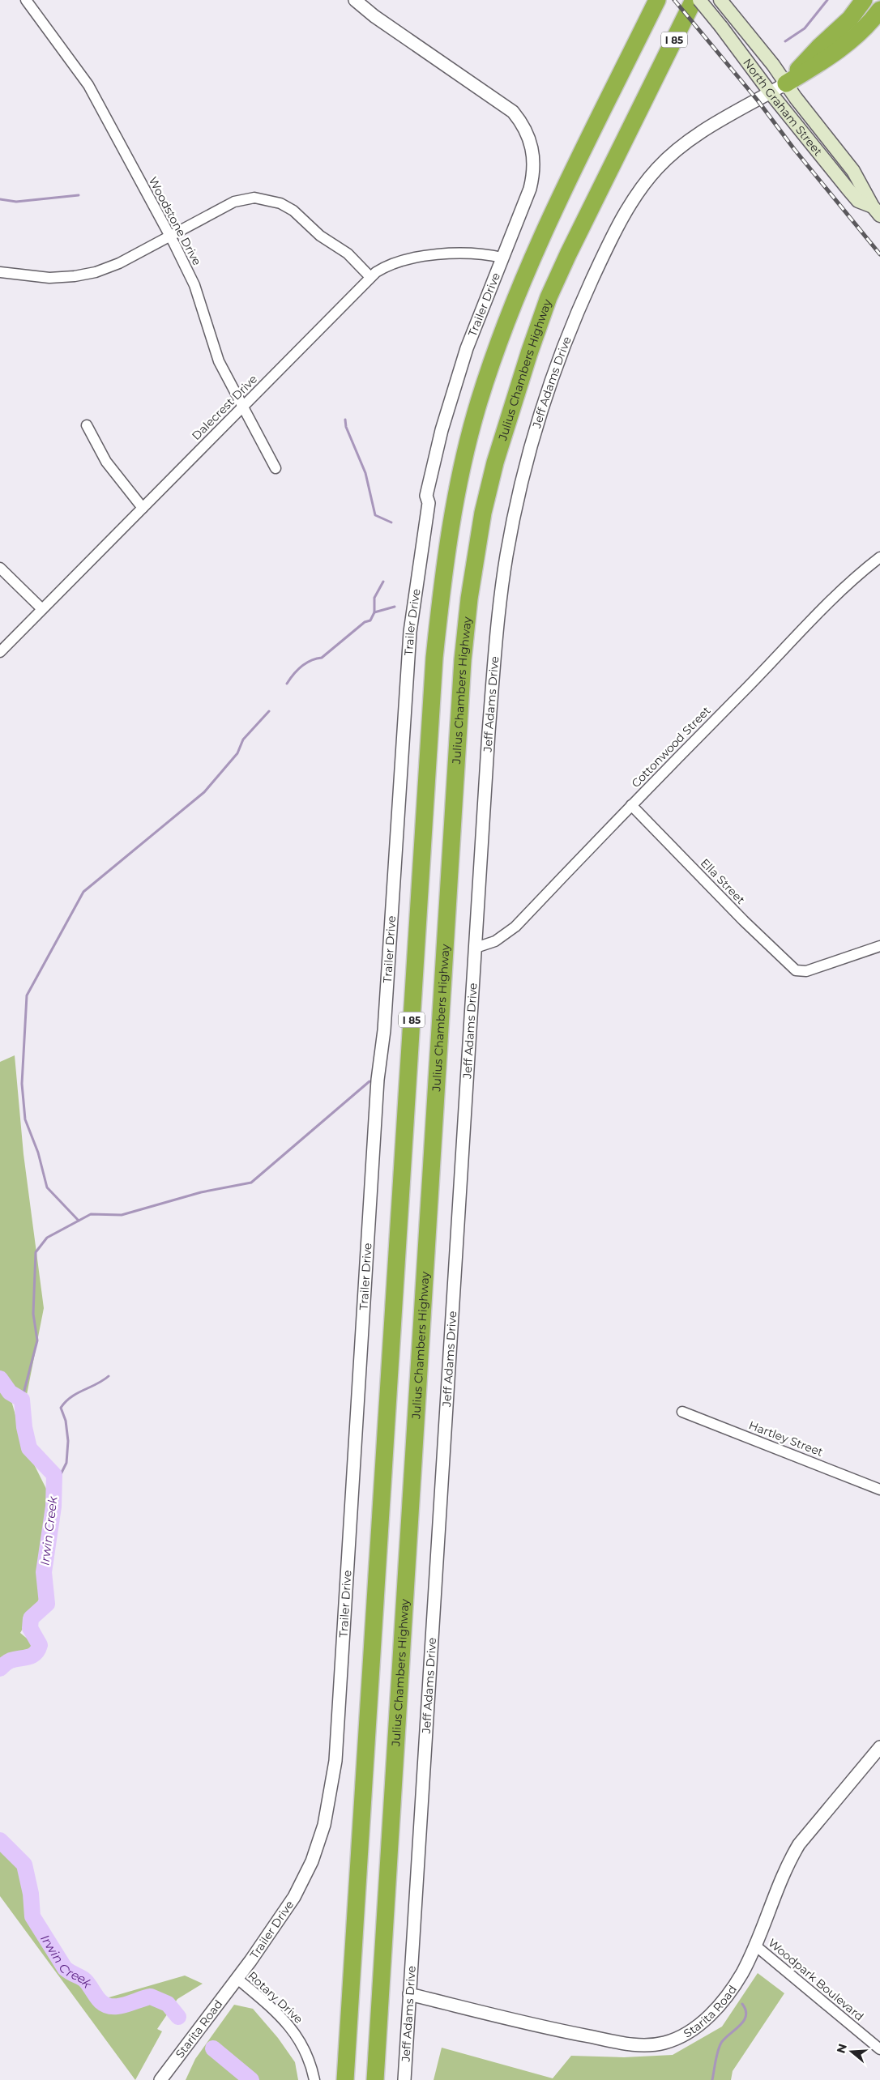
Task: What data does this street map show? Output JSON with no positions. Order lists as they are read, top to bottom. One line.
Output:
{"streets":{"highway":["I 85","Julius Chambers Highway"],"main road":["North Graham Street"],"street":["Woodstone Drive","Trailer Drive","Jeff Adams Drive","Dalecrest Drive","Cottonwood Street","Ella Street","Hartley Street","Woodpark Boulevard","Rotary Drive","Starita Road"]},"crossings":[["North Graham Street","Jeff Adams Drive"],["Woodstone Drive","Dalecrest Drive"],["Trailer Drive","Dalecrest Drive"],["Trailer Drive","Rotary Drive"],["Trailer Drive","Starita Road"],["Jeff Adams Drive","Cottonwood Street"],["Jeff Adams Drive","Starita Road"],["Cottonwood Street","Ella Street"],["Woodpark Boulevard","Starita Road"],["Rotary Drive","Starita Road"]],"water":["Irwin Creek"],"north":"left"}
